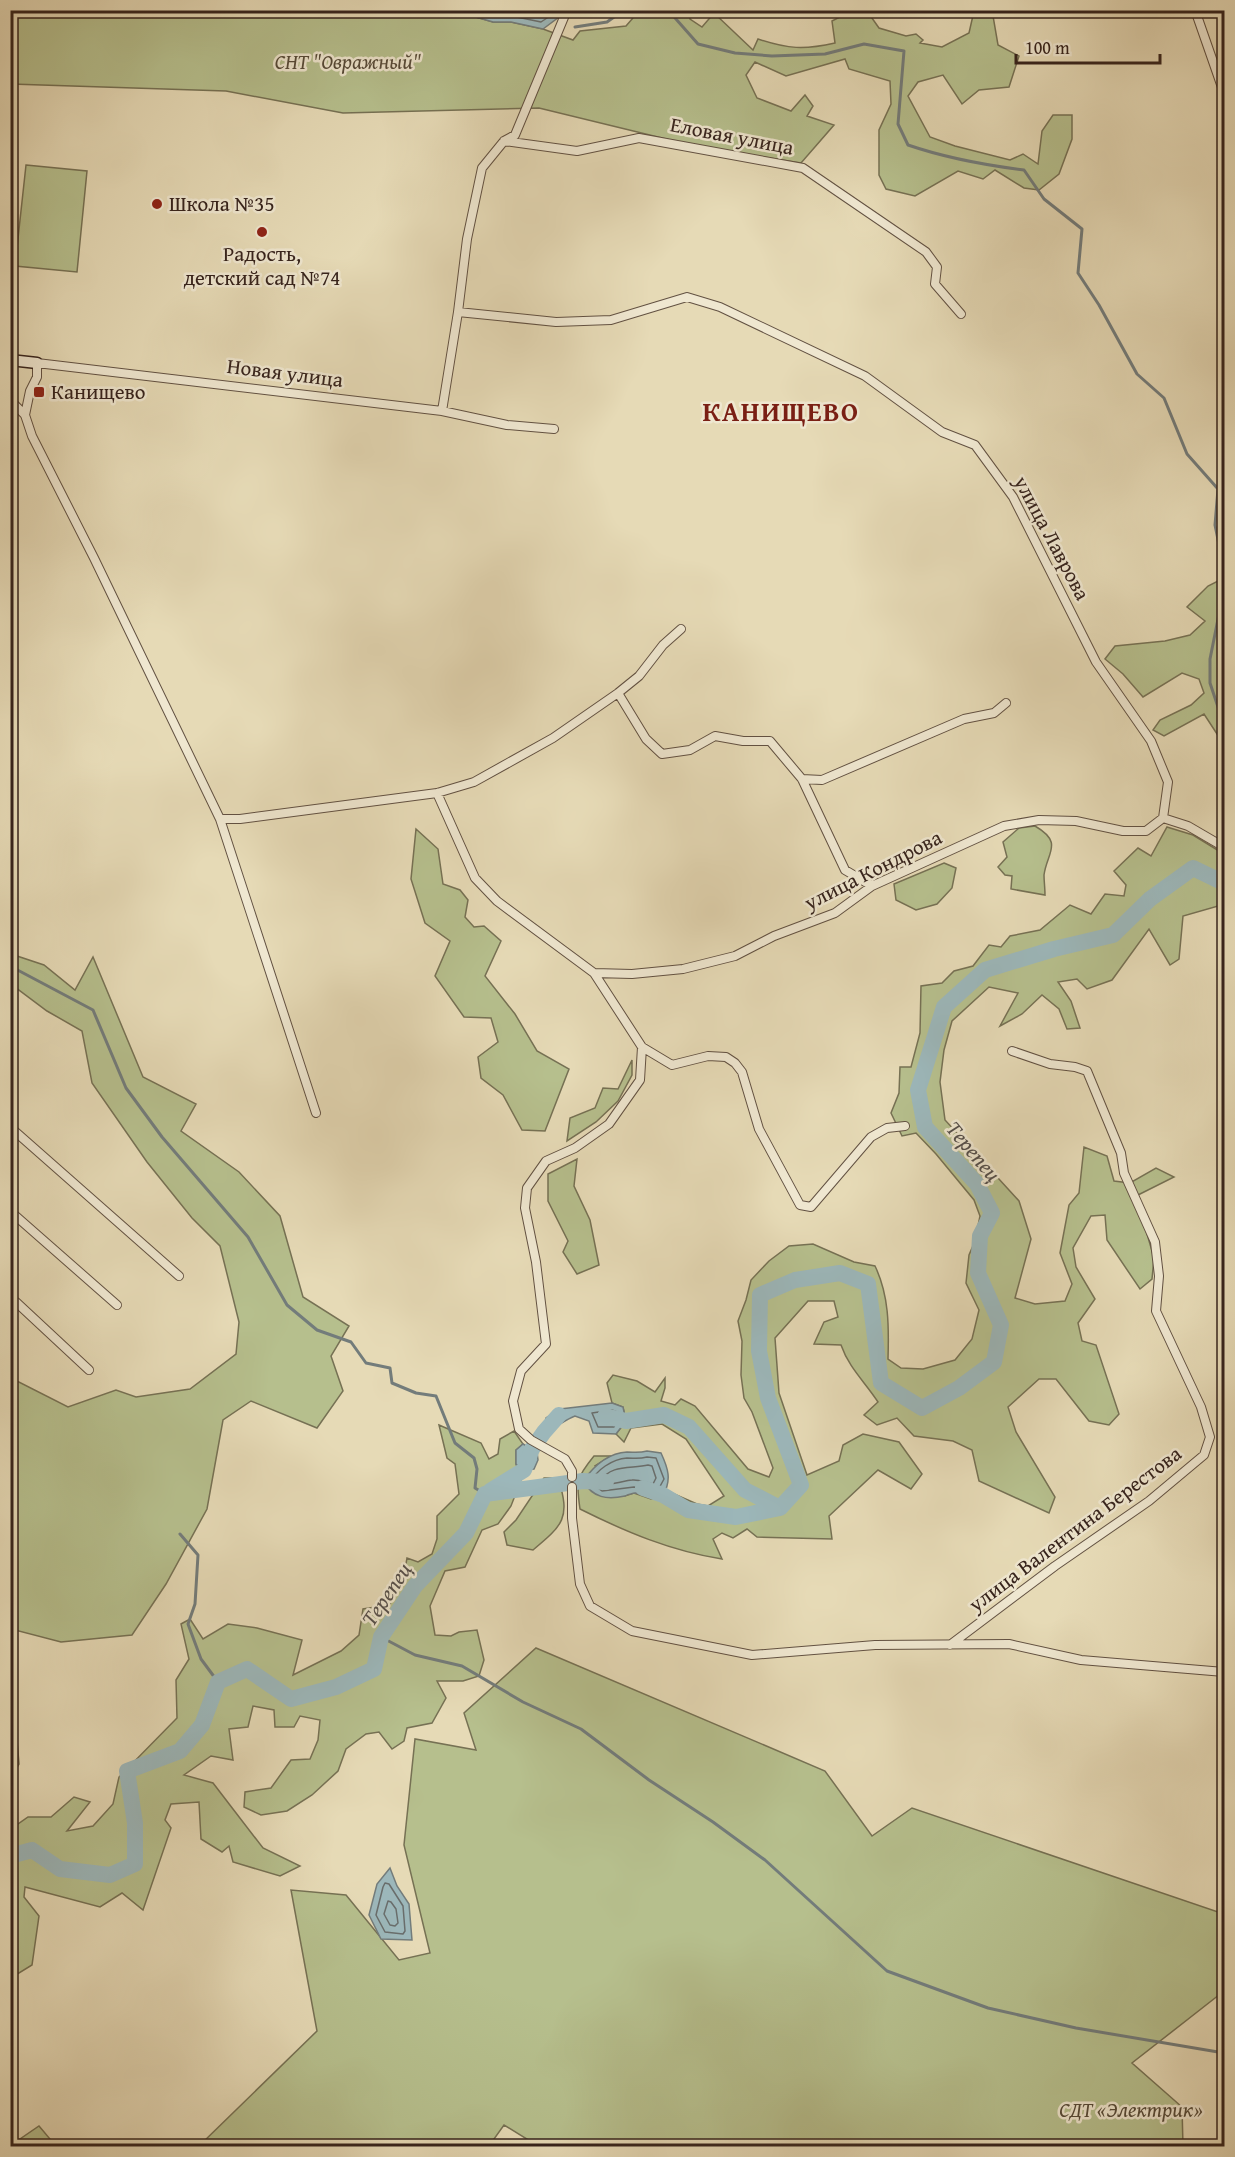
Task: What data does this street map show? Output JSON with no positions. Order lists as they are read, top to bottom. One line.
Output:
{"streets":{"street":["Еловая улица","Новая улица","улица Лаврова","улица Кондрова","улица Валентина Берестова"]},"crossings":[["улица Лаврова","улица Кондрова"]],"districts":["КАНИЩЕВО"],"water":["Терепец"],"parks":["СНТ \"Овражный\"","СДТ «Электрик»"],"places":{"other":["Школа №35","Радость, детский сад №74"],"transit":["Канищево"]},"scale_bar":"100 m"}
